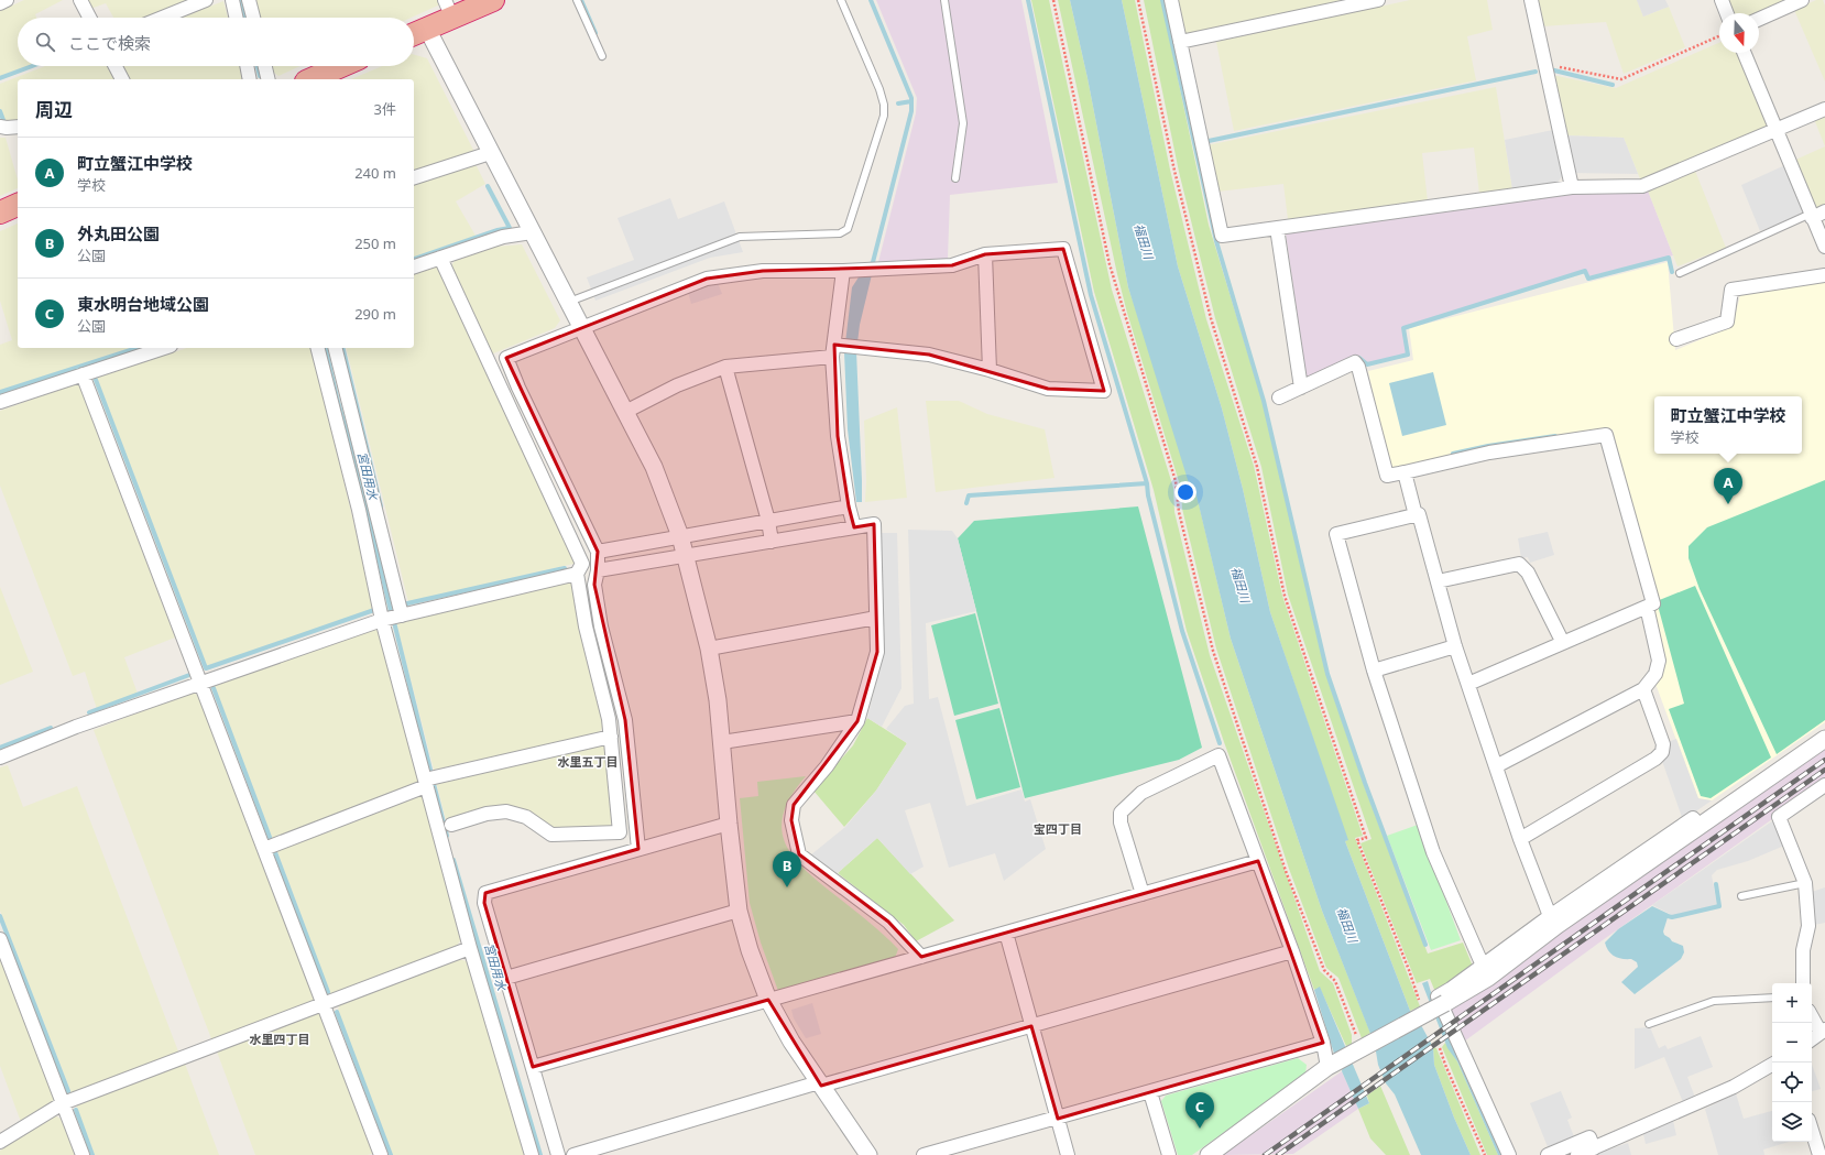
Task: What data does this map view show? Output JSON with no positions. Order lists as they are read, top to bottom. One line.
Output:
{"districts":["水里五丁目","宝四丁目","水里四丁目"],"water":["福田川","宮田用水"],"north":"bottom","page":{"search":"ここで検索","heading":["周辺","3件"],"list":[{"mark":"A","name":"町立蟹江中学校","note":"学校","value":"240 m"},{"mark":"B","name":"外丸田公園","note":"公園","value":"250 m"},{"mark":"C","name":"東水明台地域公園","note":"公園","value":"290 m"}],"popup":["町立蟹江中学校","学校"],"pins":["A","B","C"],"map_buttons":["+","−"]}}
